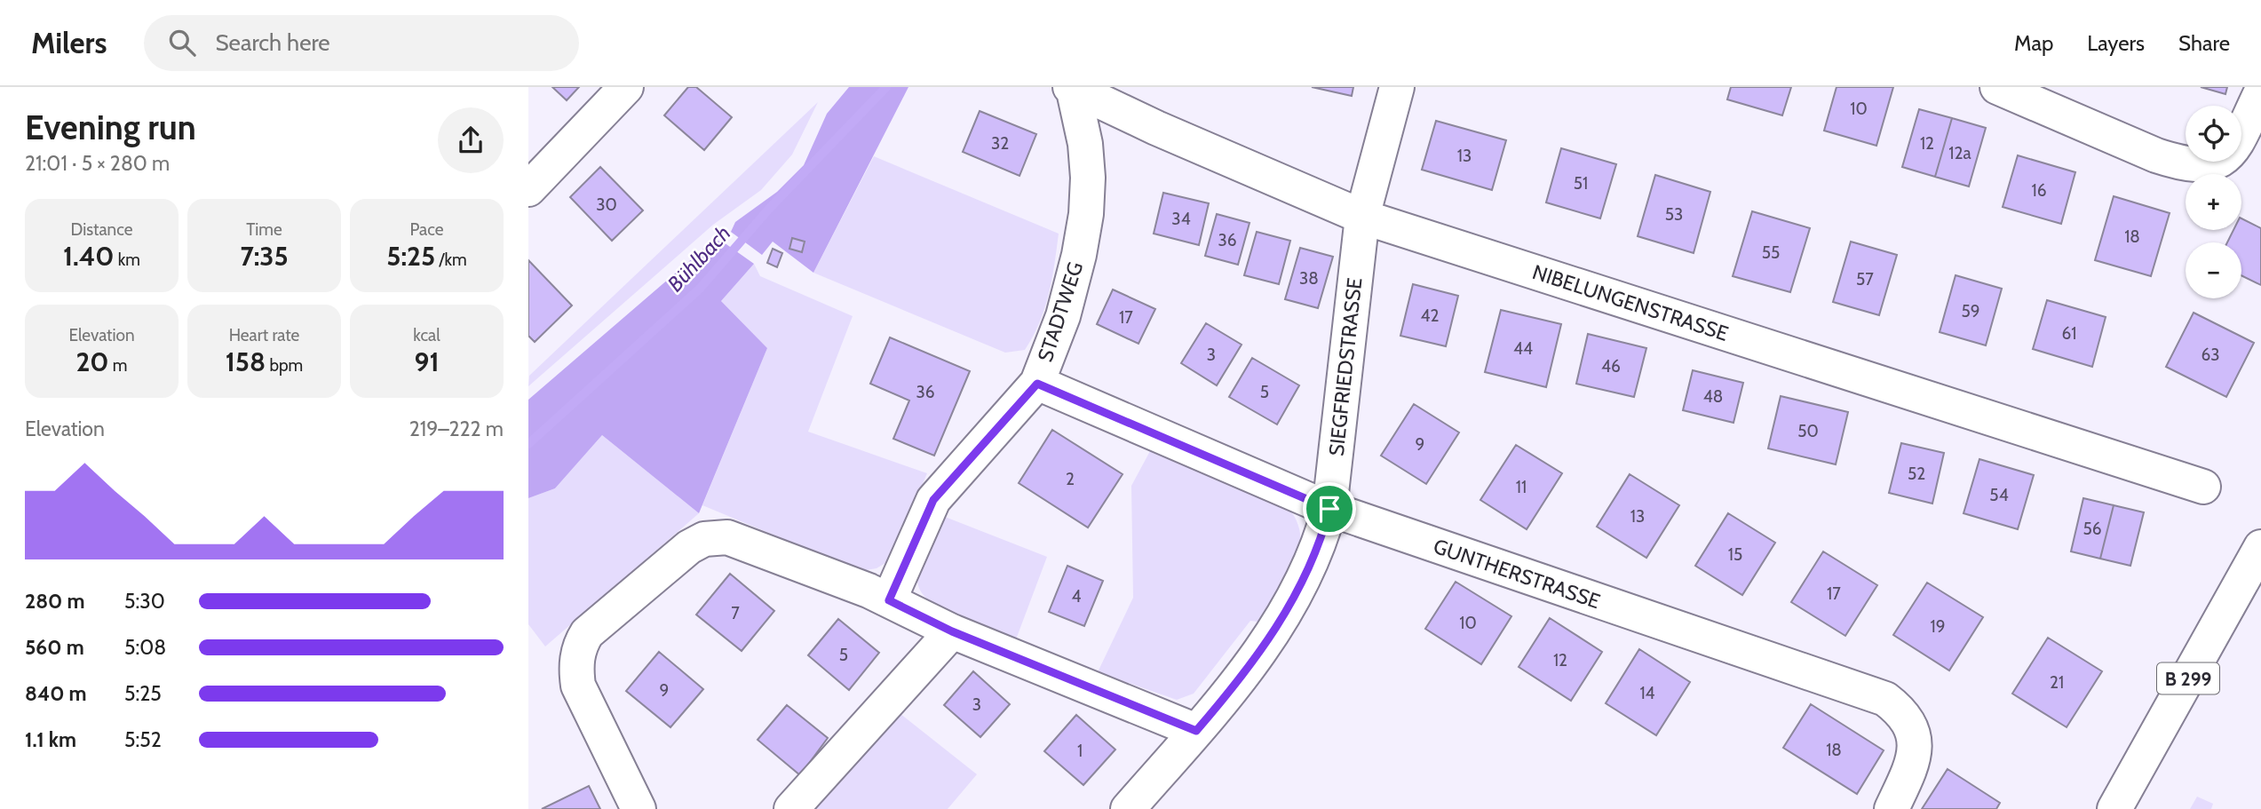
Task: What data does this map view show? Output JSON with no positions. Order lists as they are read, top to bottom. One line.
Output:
{"streets":{"street":["NIBELUNGENSTRASSE","STADTWEG","SIEGFRIEDSTRASSE","GUNTHERSTRASSE","B 299"]},"crossings":[["NIBELUNGENSTRASSE","STADTWEG"],["NIBELUNGENSTRASSE","SIEGFRIEDSTRASSE"],["STADTWEG","GUNTHERSTRASSE"],["SIEGFRIEDSTRASSE","GUNTHERSTRASSE"]],"water":["Bühlbach"],"house_numbers":["10","32","12","12a","13","51","16","30","53","34","18","36","55","38","57","59","42","17","61","44","3","63","46","36","5","48","50","9","52","2","11","54","13","56","15","17","4","7","10","19","5","12","21","9","14","3","18","1"],"page":{"header":"Milers","search":"Search here","nav":["Map","Layers","Share"],"heading":["Evening run","21:01 · 5 × 280 m"],"map_buttons":["+","−"],"stats":[["Distance","1.40 km"],["Time","7:35"],["Pace","5:25 /km"],["Elevation","20 m"],["Heart rate","158 bpm"],["kcal","91"]],"chart":["Elevation","219–222 m"],"list":[{"name":"280 m","note":"5:30"},{"name":"560 m","note":"5:08"},{"name":"840 m","note":"5:25"},{"name":"1.1 km","note":"5:52"}]}}
